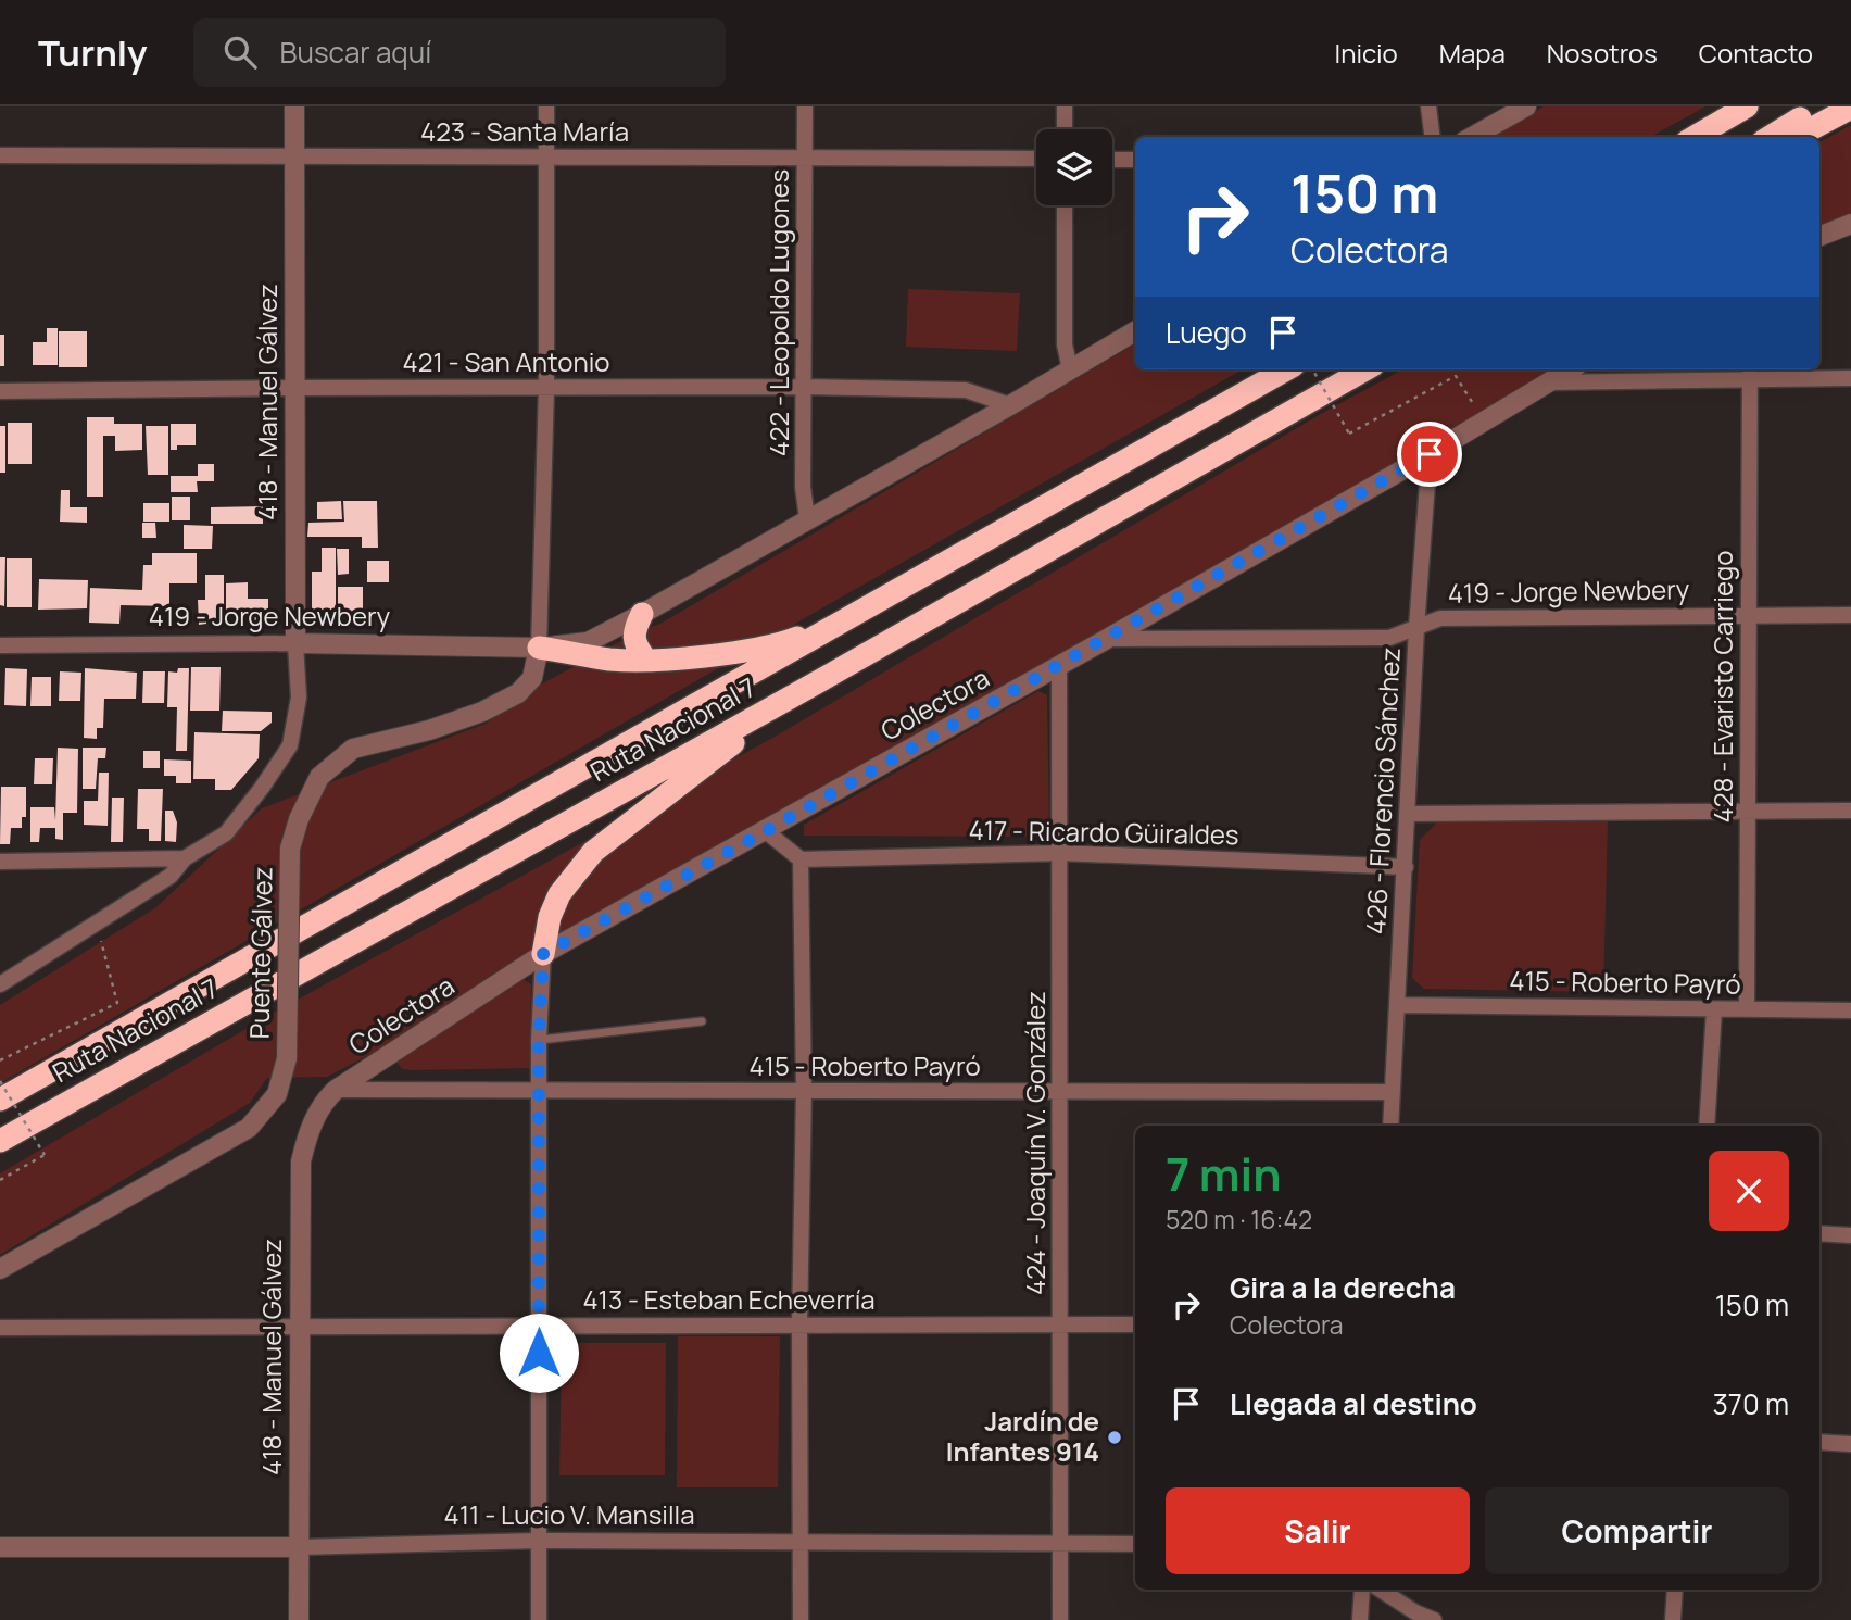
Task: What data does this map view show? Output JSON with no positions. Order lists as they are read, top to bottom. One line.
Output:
{"streets":{"highway":["Ruta Nacional 7"],"street":["423 - Santa María","422 - Leopoldo Lugones","421 - San Antonio","418 - Manuel Gálvez","419 - Jorge Newbery","428 - Evaristo Carriego","Colectora","426 - Florencio Sánchez","417 - Ricardo Güiraldes","Puente Gálvez","415 - Roberto Payró","424 - Joaquín V. González","413 - Esteban Echeverría","411 - Lucio V. Mansilla"]},"crossings":[["423 - Santa María","422 - Leopoldo Lugones"],["423 - Santa María","418 - Manuel Gálvez"],["422 - Leopoldo Lugones","421 - San Antonio"],["421 - San Antonio","418 - Manuel Gálvez"],["418 - Manuel Gálvez","419 - Jorge Newbery"],["418 - Manuel Gálvez","Colectora"],["418 - Manuel Gálvez","415 - Roberto Payró"],["418 - Manuel Gálvez","413 - Esteban Echeverría"],["418 - Manuel Gálvez","411 - Lucio V. Mansilla"],["419 - Jorge Newbery","428 - Evaristo Carriego"],["419 - Jorge Newbery","Colectora"],["419 - Jorge Newbery","426 - Florencio Sánchez"],["419 - Jorge Newbery","Puente Gálvez"],["428 - Evaristo Carriego","415 - Roberto Payró"],["Colectora","426 - Florencio Sánchez"],["Colectora","415 - Roberto Payró"],["Colectora","424 - Joaquín V. González"],["426 - Florencio Sánchez","417 - Ricardo Güiraldes"],["426 - Florencio Sánchez","415 - Roberto Payró"],["417 - Ricardo Güiraldes","424 - Joaquín V. González"],["415 - Roberto Payró","424 - Joaquín V. González"],["424 - Joaquín V. González","413 - Esteban Echeverría"],["424 - Joaquín V. González","411 - Lucio V. Mansilla"]],"places":["Jardín de Infantes 914"],"page":{"header":"Turnly","search":"Buscar aquí","nav":["Inicio","Mapa","Nosotros","Contacto"],"turn":["150 m","Colectora"],"then":"Luego","heading":["7 min","520 m · 16:42"],"list":[{"name":"Gira a la derecha","note":"Colectora","value":"150 m"},{"name":"Llegada al destino","value":"370 m"}],"buttons":["Salir","Compartir"]}}
